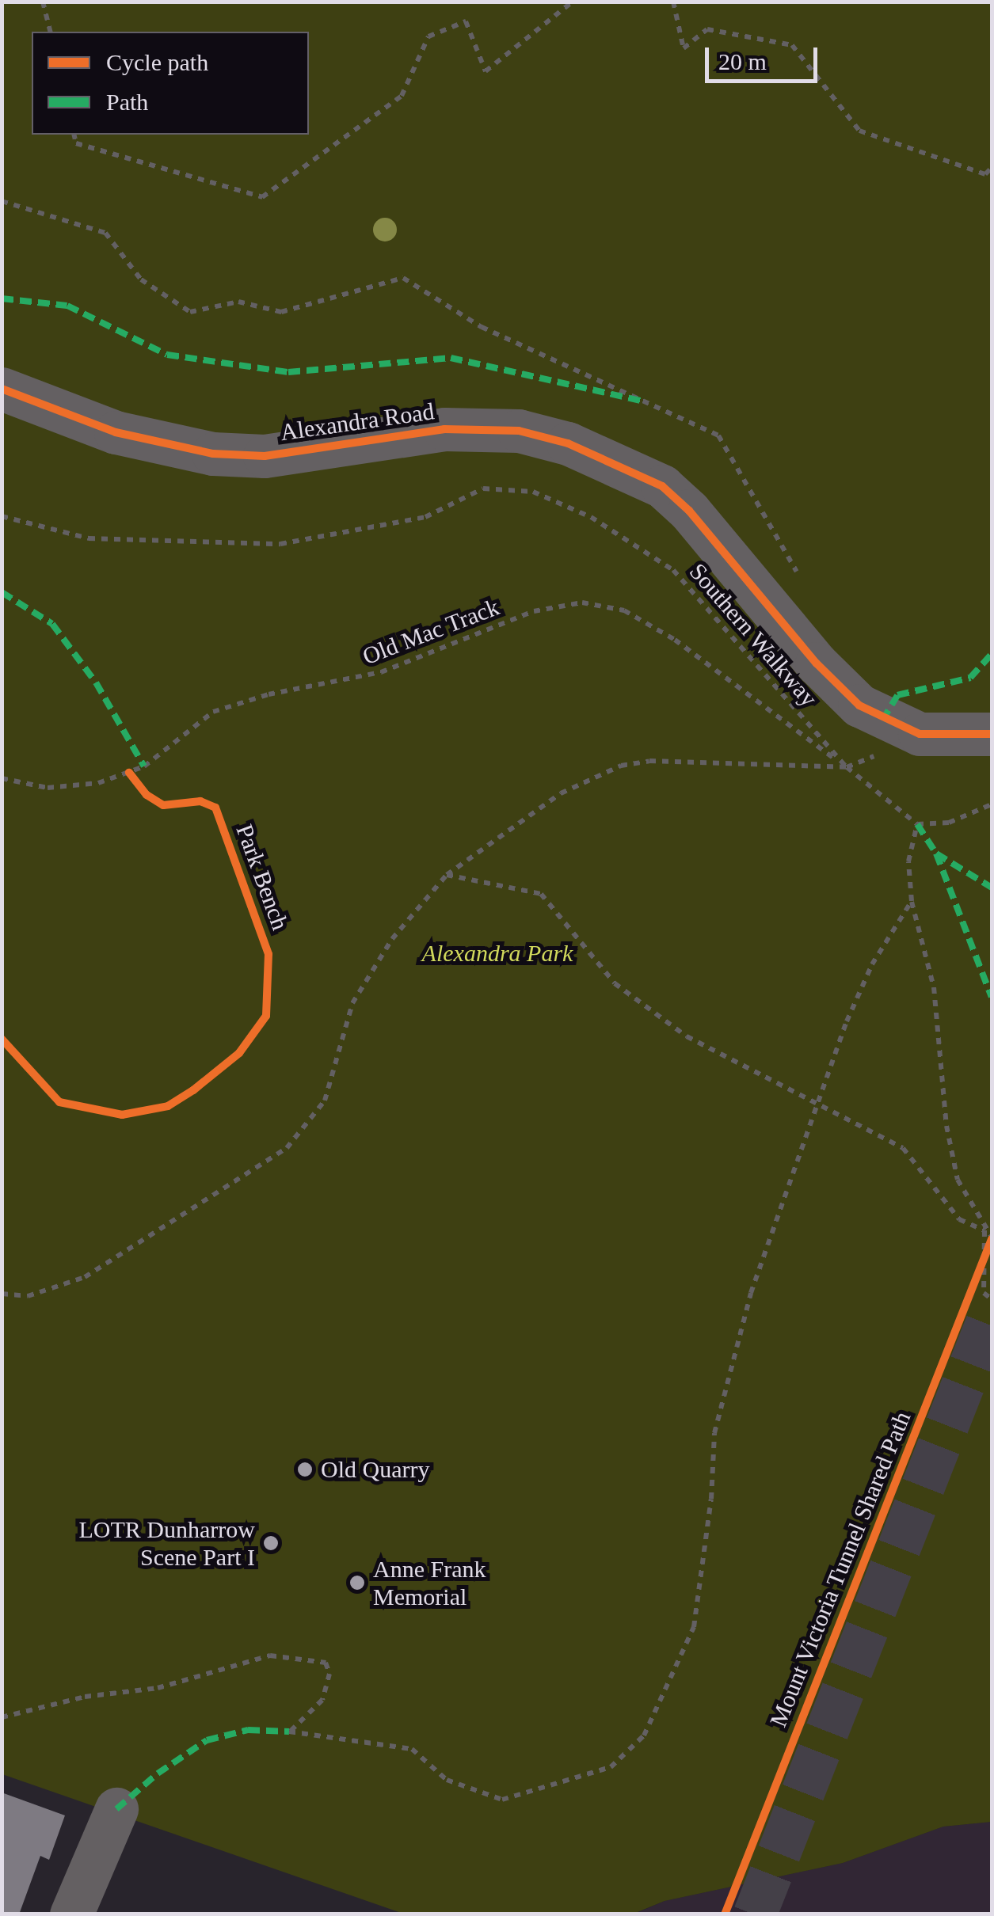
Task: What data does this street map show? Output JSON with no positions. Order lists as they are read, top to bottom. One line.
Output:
{"streets":{"street":["Alexandra Road"],"path":["Old Mac Track"],"cycle path":["Southern Walkway","Park Bench","Mount Victoria Tunnel Shared Path"]},"crossings":[["Old Mac Track","Southern Walkway"]],"parks":["Alexandra Park"],"places":["Old Quarry","LOTR Dunharrow Scene Part I","Anne Frank Memorial"],"legend":["Cycle path","Path"],"scale_bar":"20 m"}
